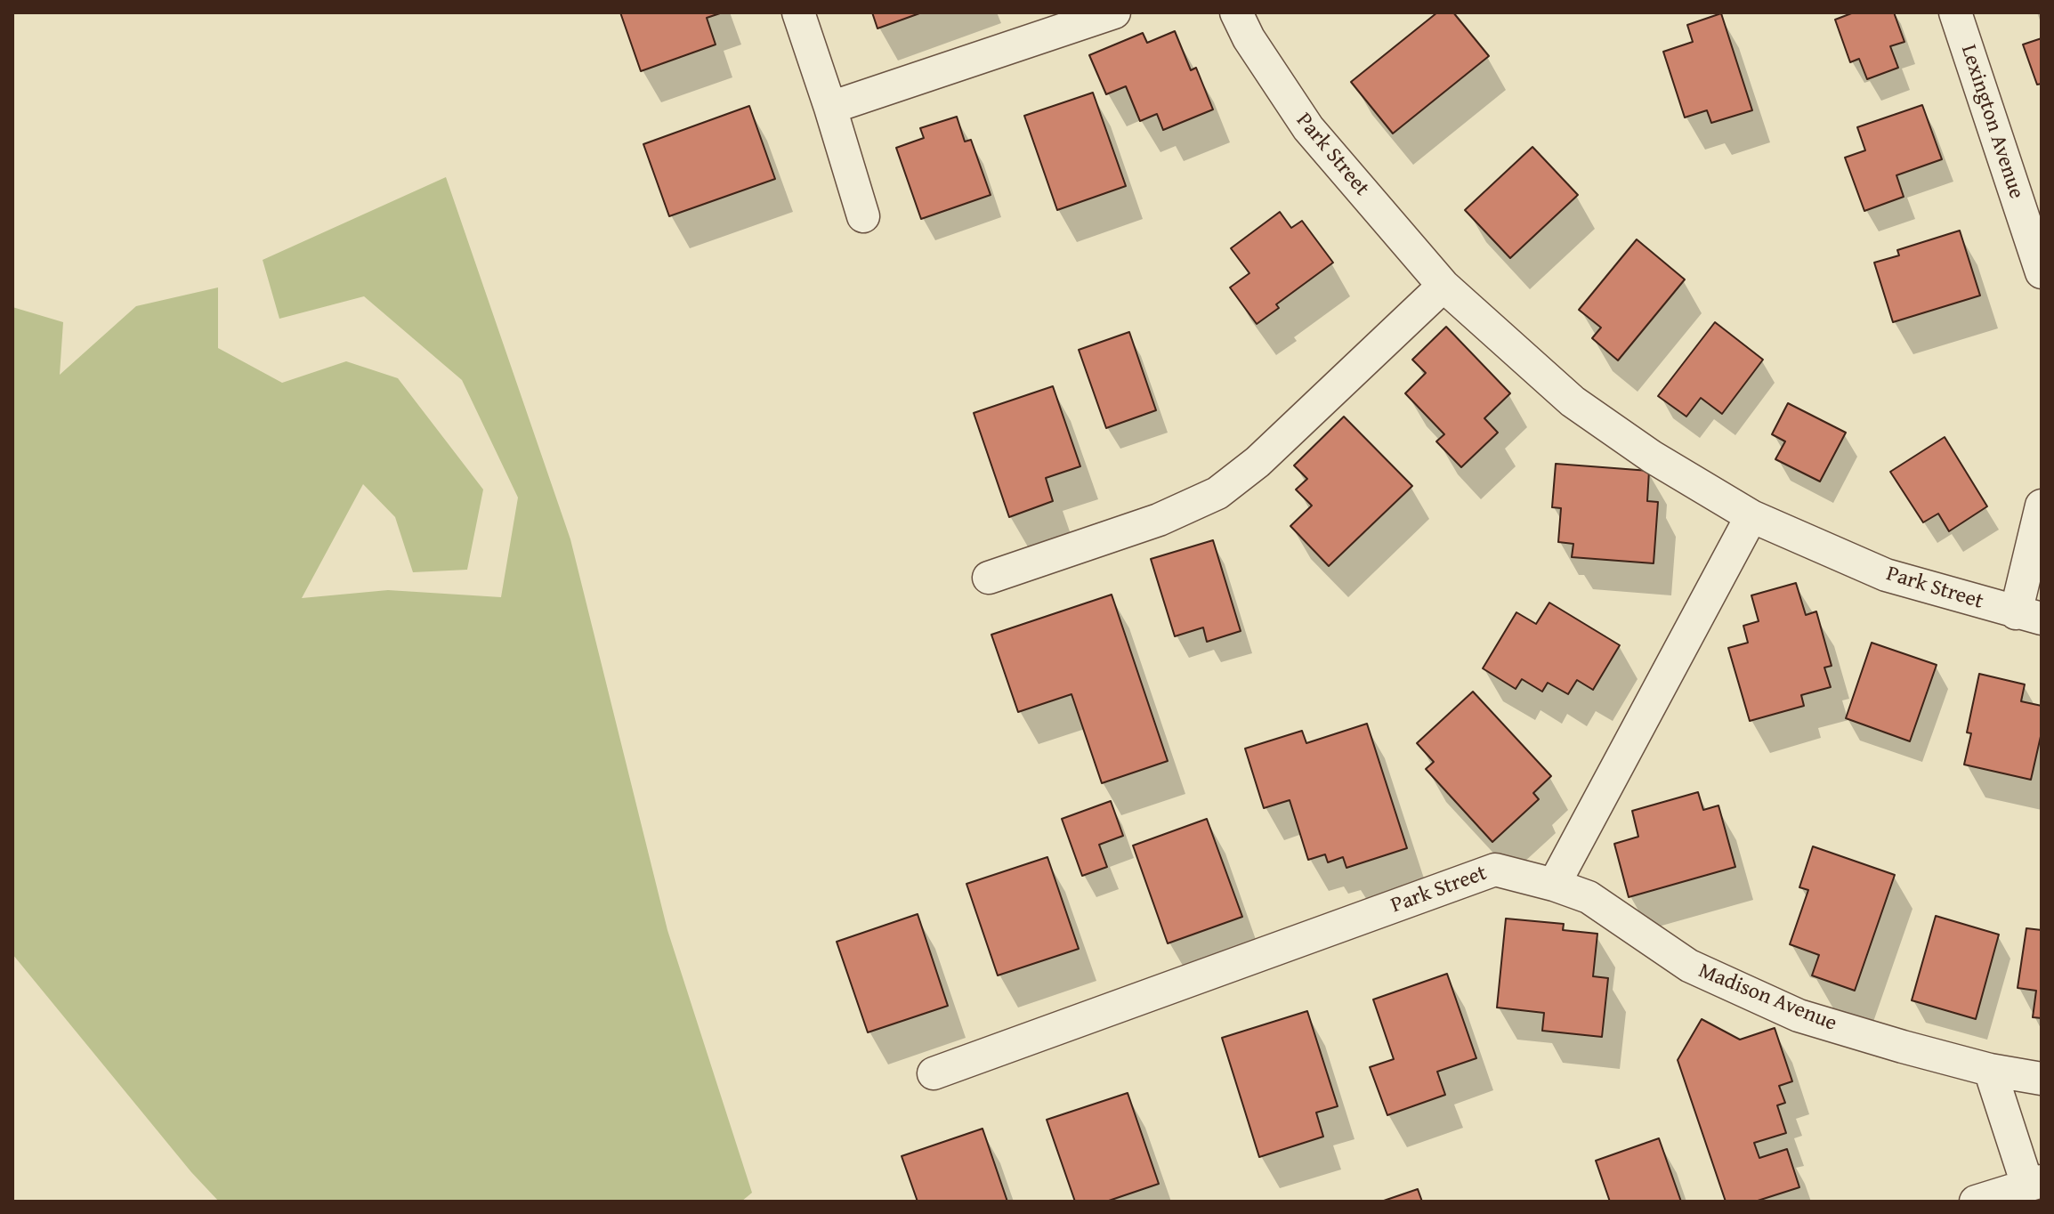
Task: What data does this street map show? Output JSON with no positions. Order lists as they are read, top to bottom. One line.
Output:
{"streets":{"street":["Lexington Avenue","Park Street","Madison Avenue"]},"crossings":[["Park Street","Madison Avenue"]]}
